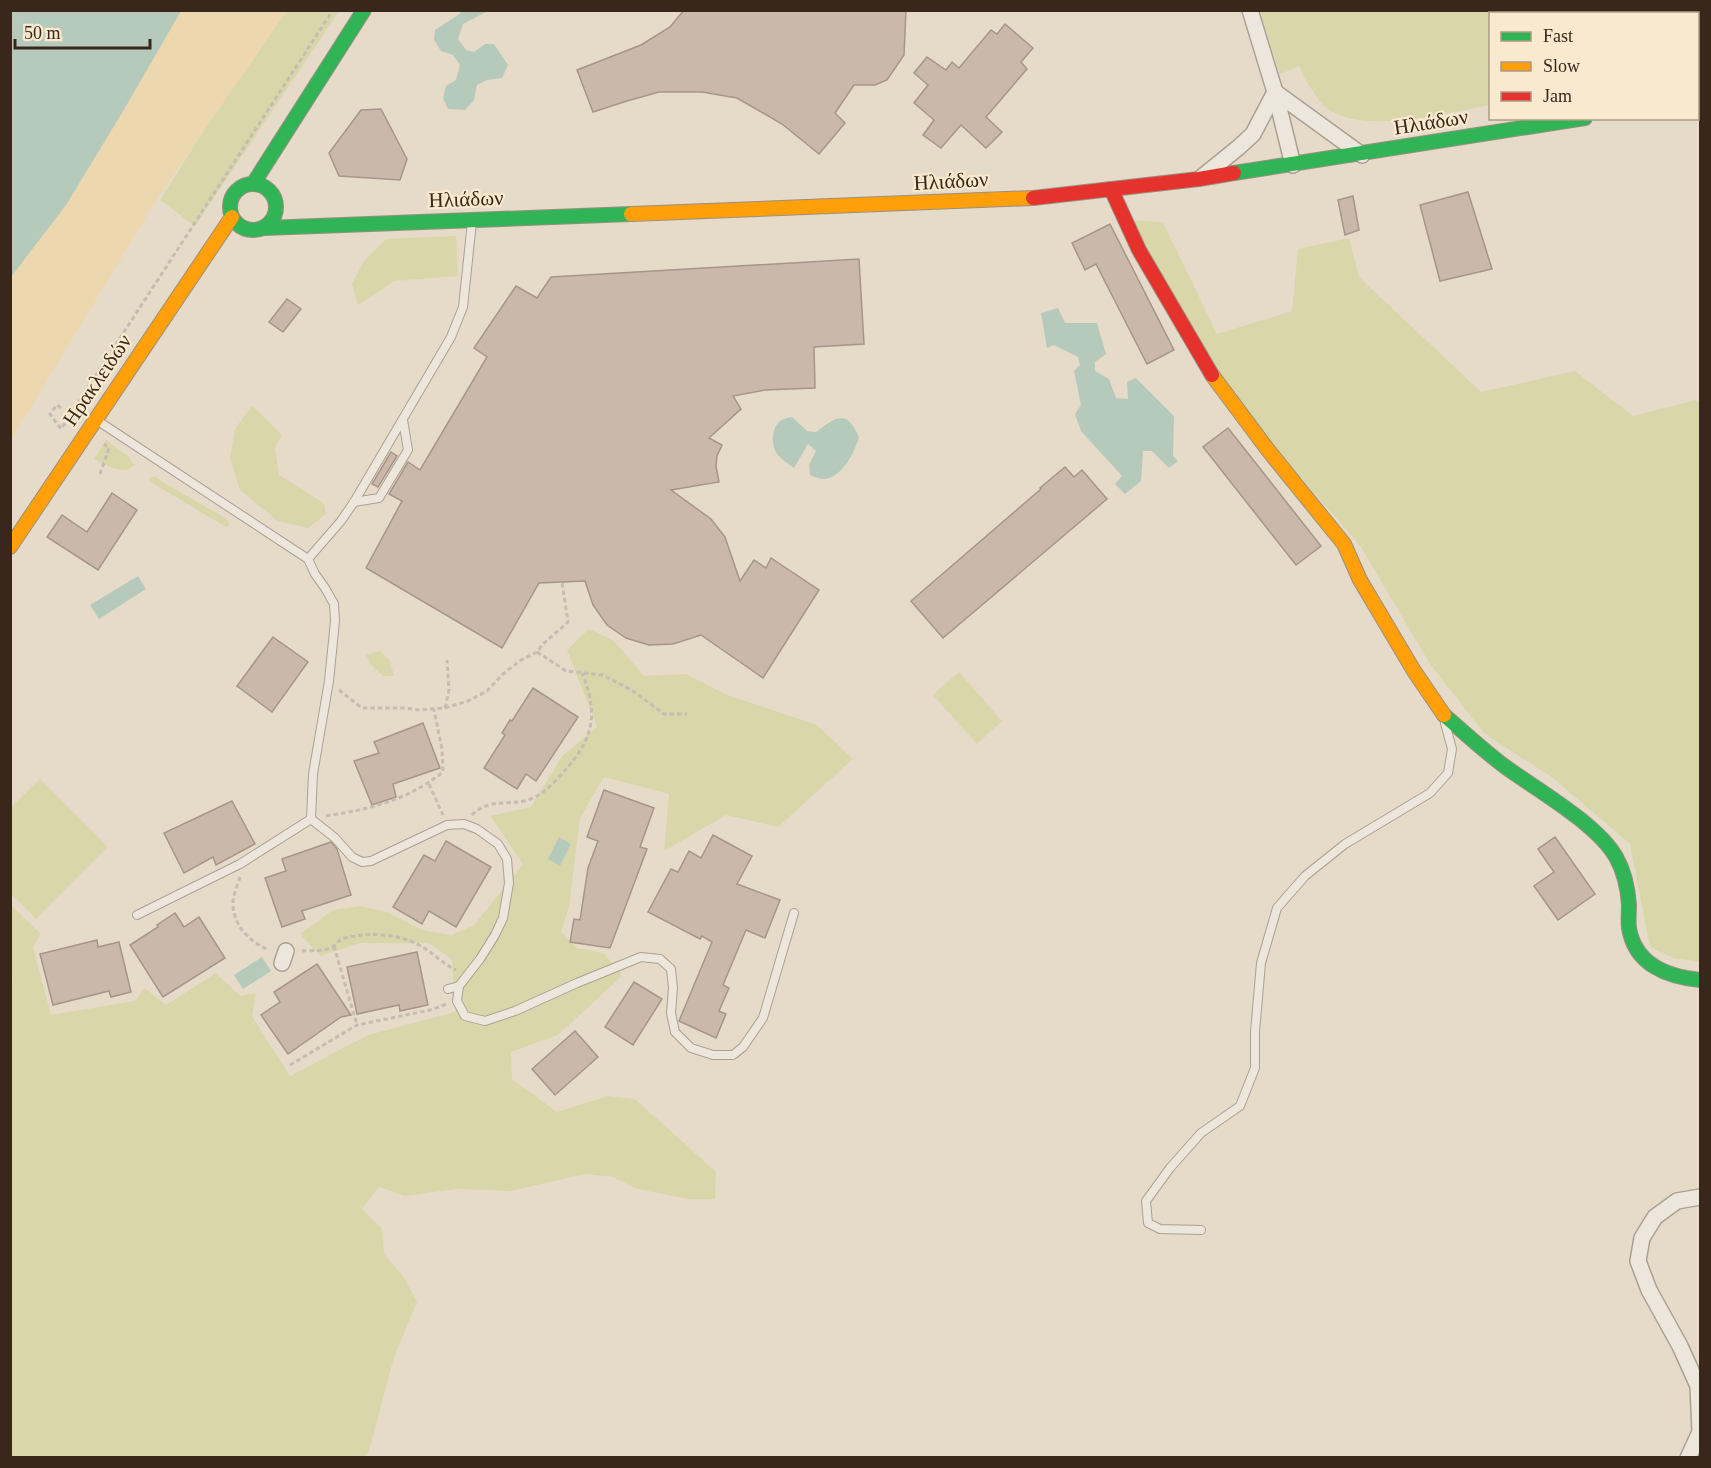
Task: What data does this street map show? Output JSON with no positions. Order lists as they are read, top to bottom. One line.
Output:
{"streets":{"street":["Ηλιάδων","Ηρακλειδών"]},"crossings":[["Ηλιάδων","Ηρακλειδών"]],"legend":["Fast","Slow","Jam"],"scale_bar":"50 m"}
